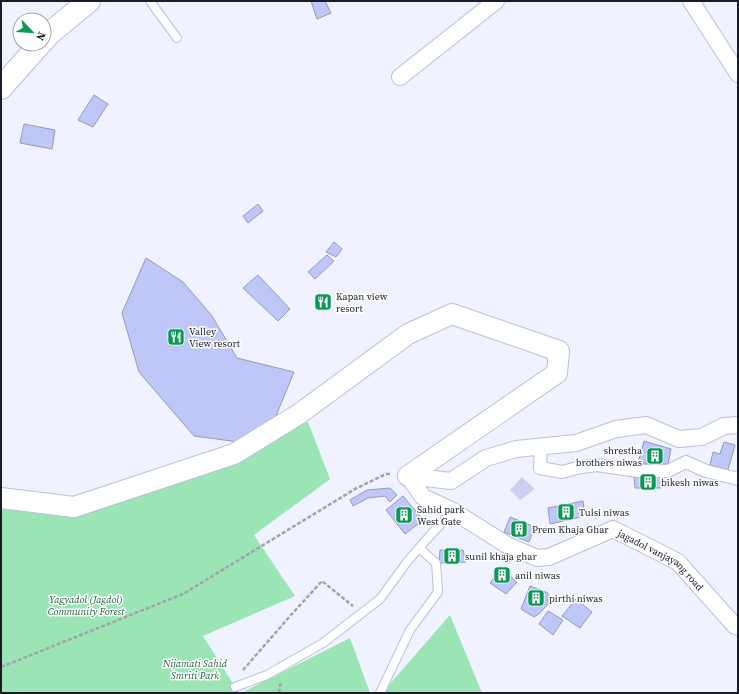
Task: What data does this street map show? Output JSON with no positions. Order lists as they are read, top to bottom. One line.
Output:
{"streets":{"street":["jagadol vanjayang road"]},"parks":["Yagyadol (Jagdol) Community Forest","Nijamati Sahid Smriti Park"],"places":{"restaurant":["Kapan view resort","Valley View resort"],"building":["shrestha brothers niwas","bikesh niwas","Tulsi niwas","Sahid park West Gate","Prem Khaja Ghar","sunil khaja ghar","anil niwas","pirthi niwas"]},"north":"bottom right"}
